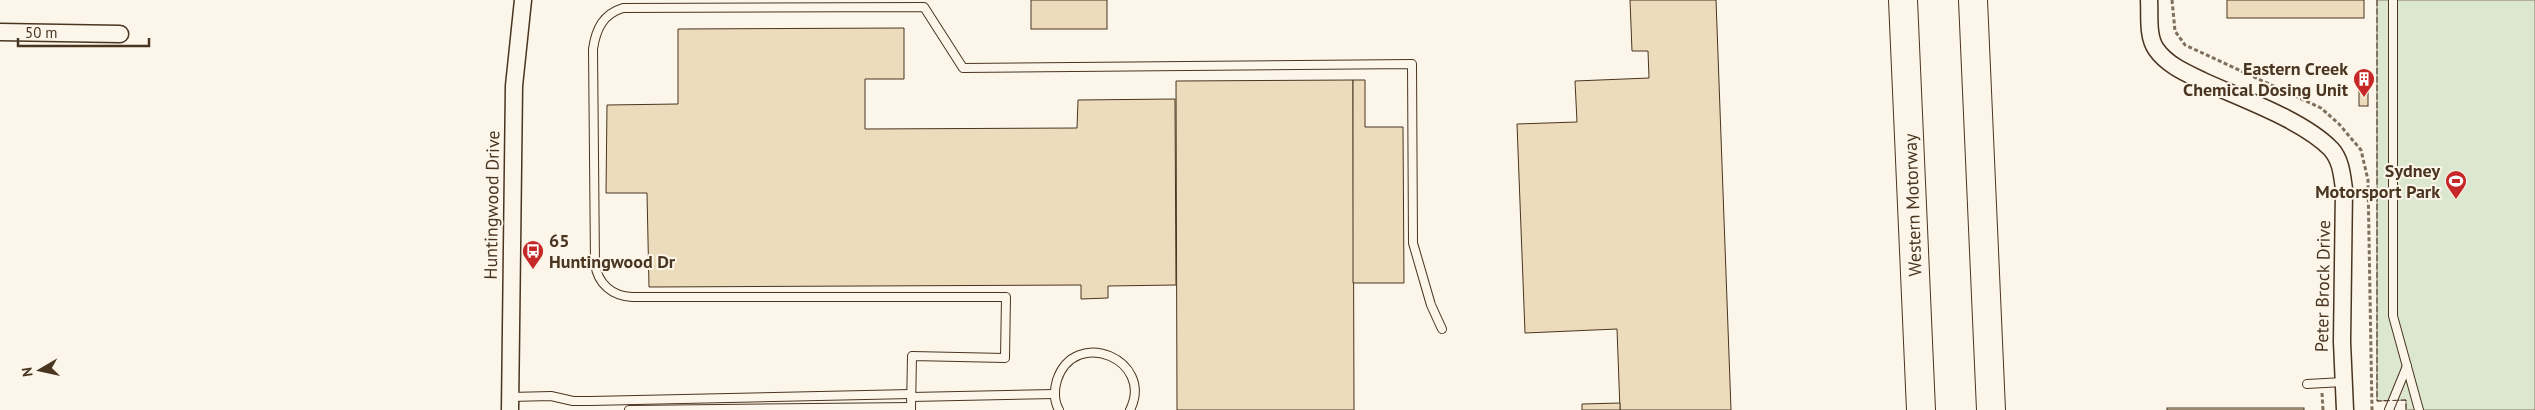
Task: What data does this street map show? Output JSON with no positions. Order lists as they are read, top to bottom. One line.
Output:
{"streets":{"highway":["Western Motorway"],"street":["Huntingwood Drive","Peter Brock Drive"]},"places":{"building":["Eastern Creek Chemical Dosing Unit"],"sports":["Sydney Motorsport Park"],"bus stop":["65 Huntingwood Dr"]},"scale_bar":"50 m","north":"left"}
